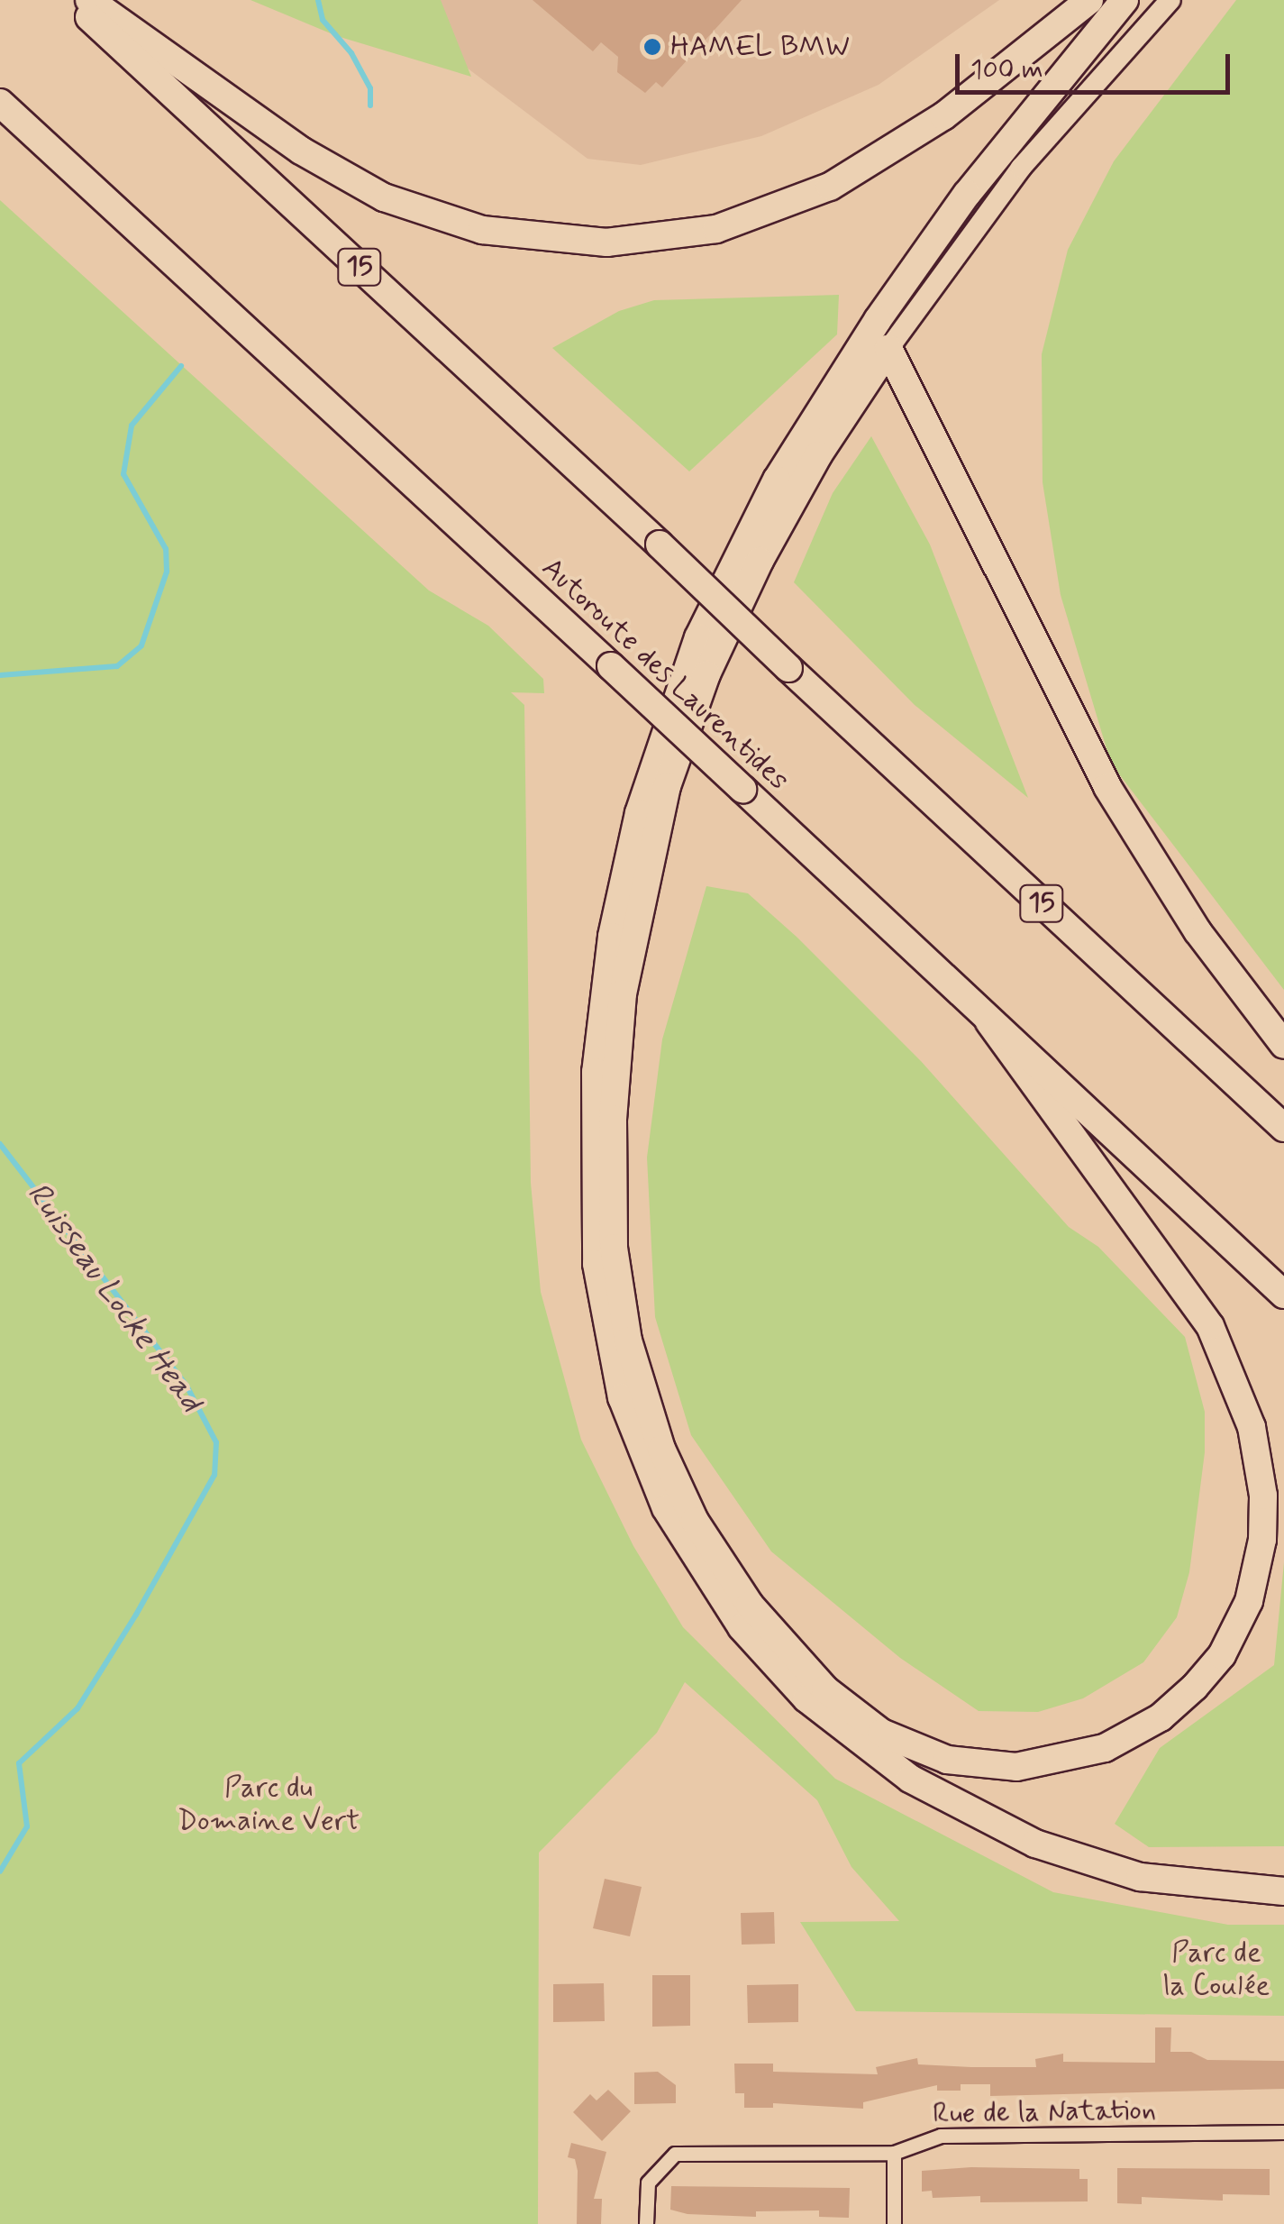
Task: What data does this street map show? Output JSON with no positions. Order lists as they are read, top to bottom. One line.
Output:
{"streets":{"highway":["15","Autoroute des Laurentides"],"street":["Rue de la Natation"]},"water":["Ruisseau Locke Head"],"parks":["Parc du Domaine Vert","Parc de la Coulée"],"places":["HAMEL BMW"],"scale_bar":"100 m"}
